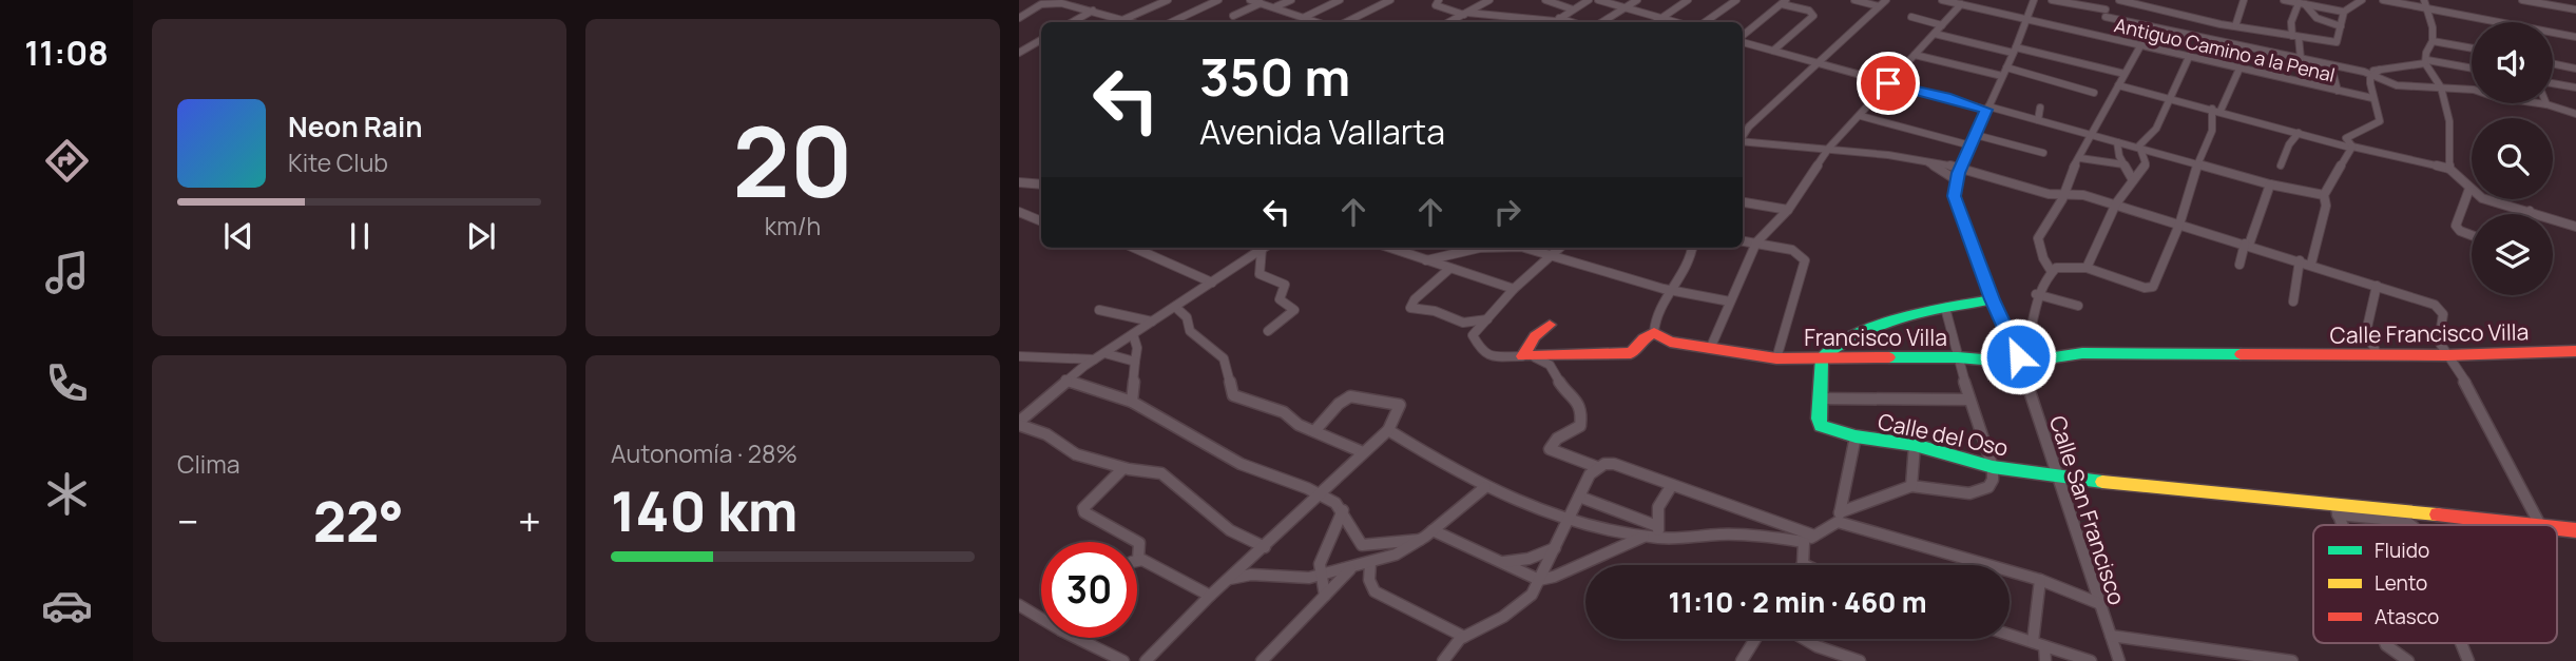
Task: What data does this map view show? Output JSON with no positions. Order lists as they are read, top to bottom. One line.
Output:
{"streets":{"street":["Antiguo Camino a la Penal","Calle Francisco Villa","Francisco Villa","Calle del Oso","Calle San Francisco"]},"crossings":[["Antiguo Camino a la Penal","Calle San Francisco"],["Calle Francisco Villa","Francisco Villa"],["Francisco Villa","Calle San Francisco"],["Calle del Oso","Calle San Francisco"]],"legend":["Fluido","Lento","Atasco"],"page":{"tabs":"11:08","tile":[["20","km/h"],"Clima",["Autonomía · 28%","140 km"]],"turn":["350 m","Avenida Vallarta"],"song":["Neon Rain","Kite Club"],"heat":["−","22°","+"],"limit":"30","trip":"11:10 · 2 min · 460 m"}}
